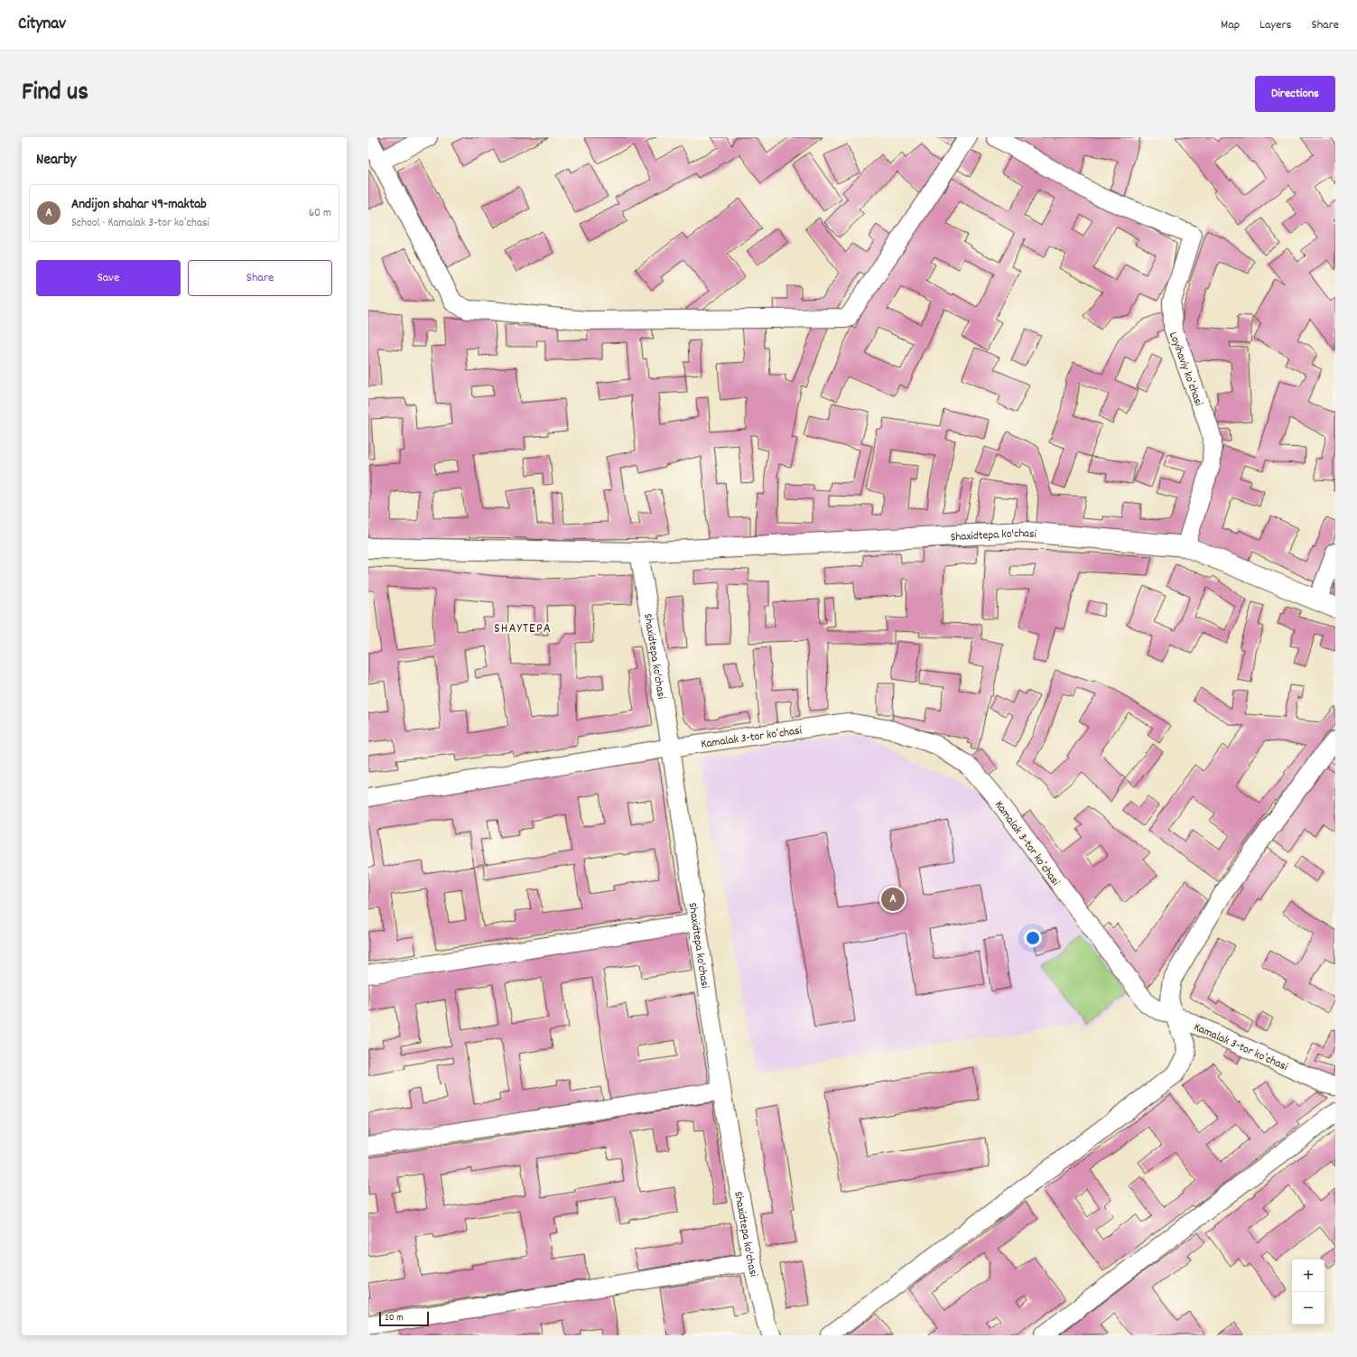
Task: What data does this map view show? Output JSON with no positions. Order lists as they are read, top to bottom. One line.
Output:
{"streets":{"street":["Loyihaviy koʻchasi","Shaxidtepa ko'chasi","Kamalak 3-tor koʻchasi"]},"crossings":[["Loyihaviy koʻchasi","Shaxidtepa ko'chasi"],["Shaxidtepa ko'chasi","Kamalak 3-tor koʻchasi"]],"districts":["SHAYTEPA"],"scale_bar":"20 m","page":{"header":"Citynav","nav":["Map","Layers","Share"],"title":"Find us","buttons":["Directions",["Save","Share"]],"heading":"Nearby","list":[{"mark":"A","name":"Andijon shahar 49-maktab","note":"School · Kamalak 3-tor koʻchasi","value":"60 m"}],"pins":"A","map_buttons":["+","−"],"scale":"20 m"}}
